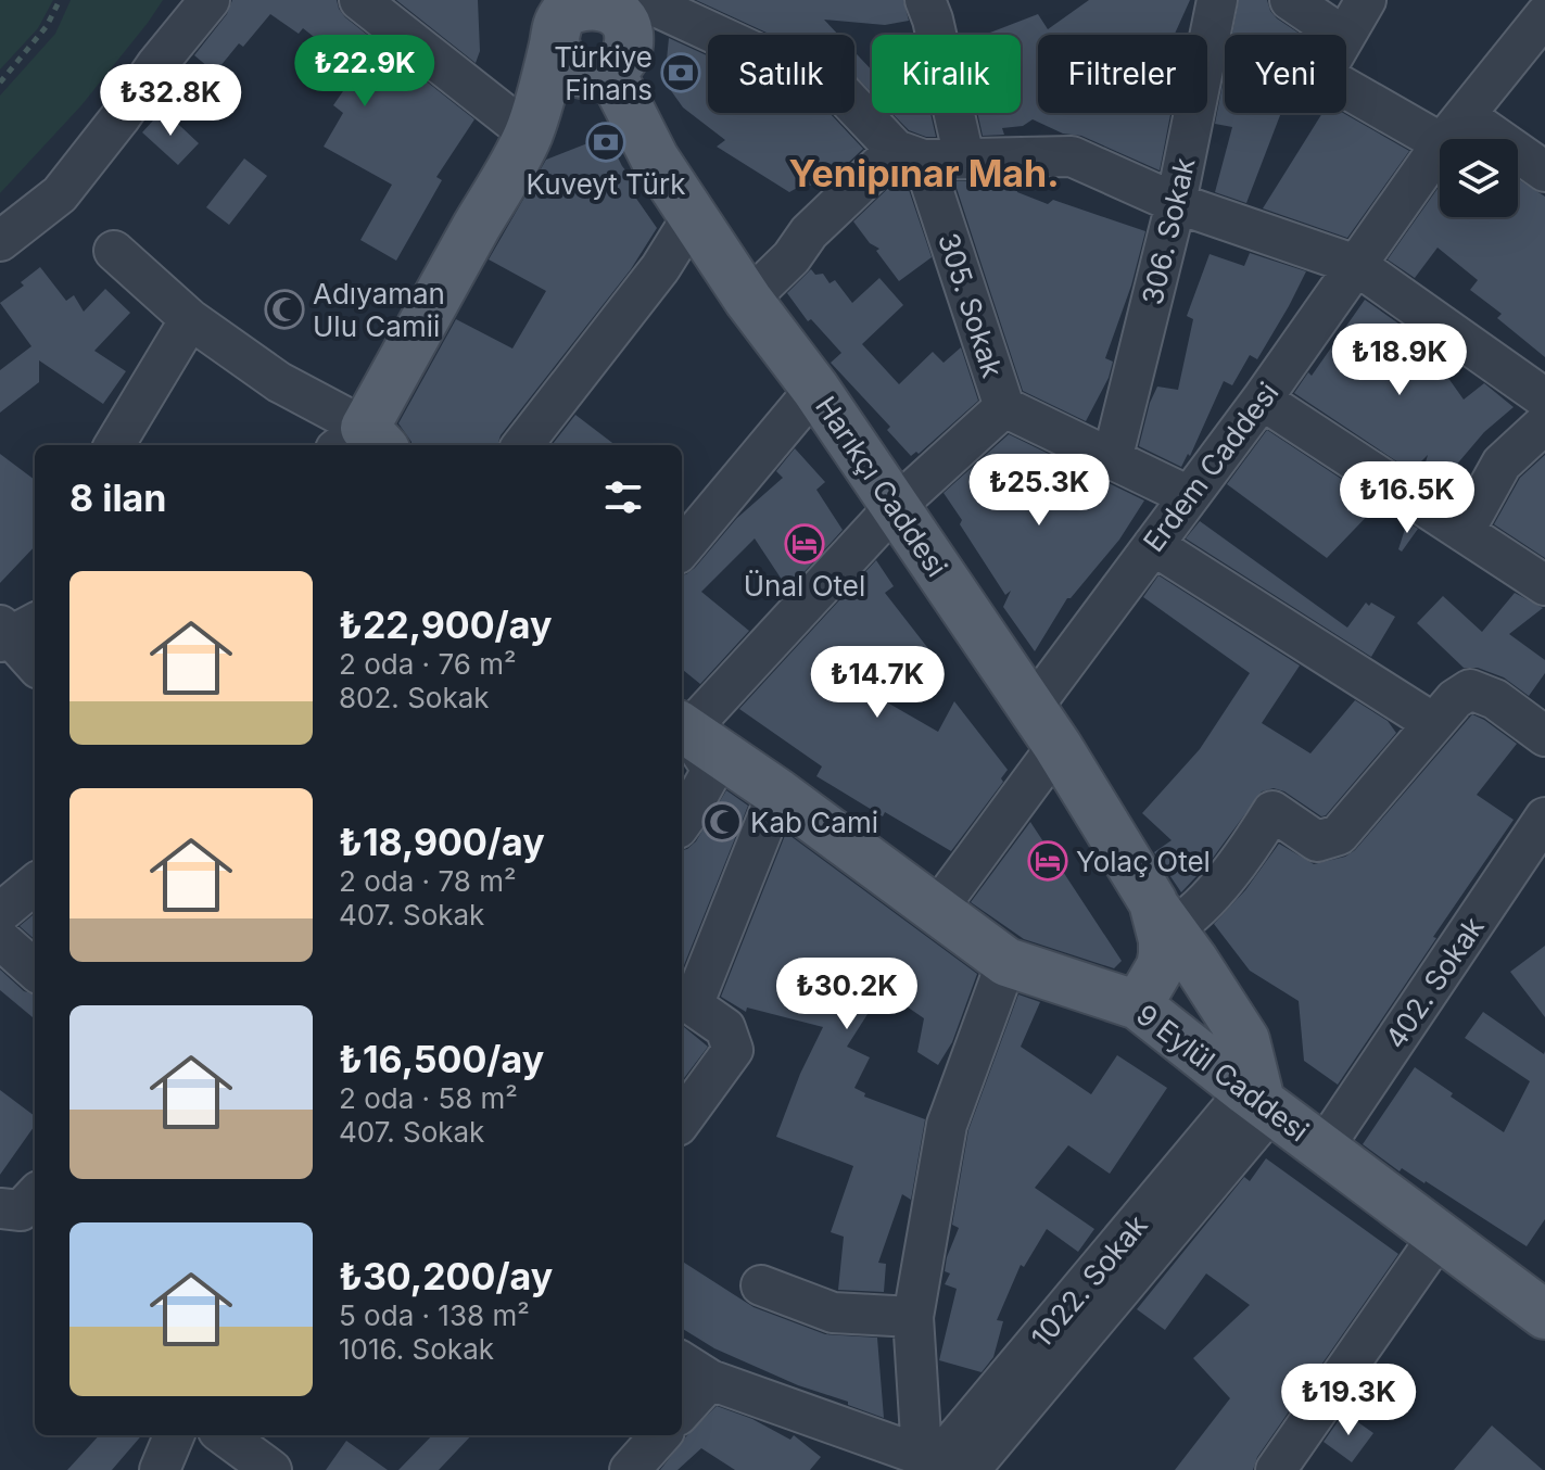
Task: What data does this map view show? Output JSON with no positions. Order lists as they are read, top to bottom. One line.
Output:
{"streets":{"main road":["Harıkçı Caddesi","9 Eylül Caddesi"],"street":["306. Sokak","305. Sokak","Erdem Caddesi","402. Sokak","1022. Sokak"]},"crossings":[["306. Sokak","305. Sokak"],["305. Sokak","Erdem Caddesi"],["305. Sokak","Harıkçı Caddesi"],["Erdem Caddesi","Harıkçı Caddesi"],["Erdem Caddesi","9 Eylül Caddesi"],["Harıkçı Caddesi","9 Eylül Caddesi"],["Harıkçı Caddesi","1022. Sokak"],["402. Sokak","9 Eylül Caddesi"],["9 Eylül Caddesi","1022. Sokak"]],"districts":["Yenipınar Mah."],"places":{"bank":["Türkiye Finans","Kuveyt Türk"],"mosque":["Adıyaman Ulu Camii","Kab Cami"],"hotel":["Ünal Otel","Yolaç Otel"]},"page":{"price":["₺22.9K","₺32.8K","₺18.9K","₺25.3K","₺16.5K","₺14.7K","₺30.2K","₺19.3K"],"chip":["Satılık","Kiralık","Filtreler","Yeni"],"heading":"8 ilan","list":[{"name":"₺22,900/ay","note":"2 oda · 76 m² · 802. Sokak"},{"name":"₺18,900/ay","note":"2 oda · 78 m² · 407. Sokak"},{"name":"₺16,500/ay","note":"2 oda · 58 m² · 407. Sokak"},{"name":"₺30,200/ay","note":"5 oda · 138 m² · 1016. Sokak"}]}}
